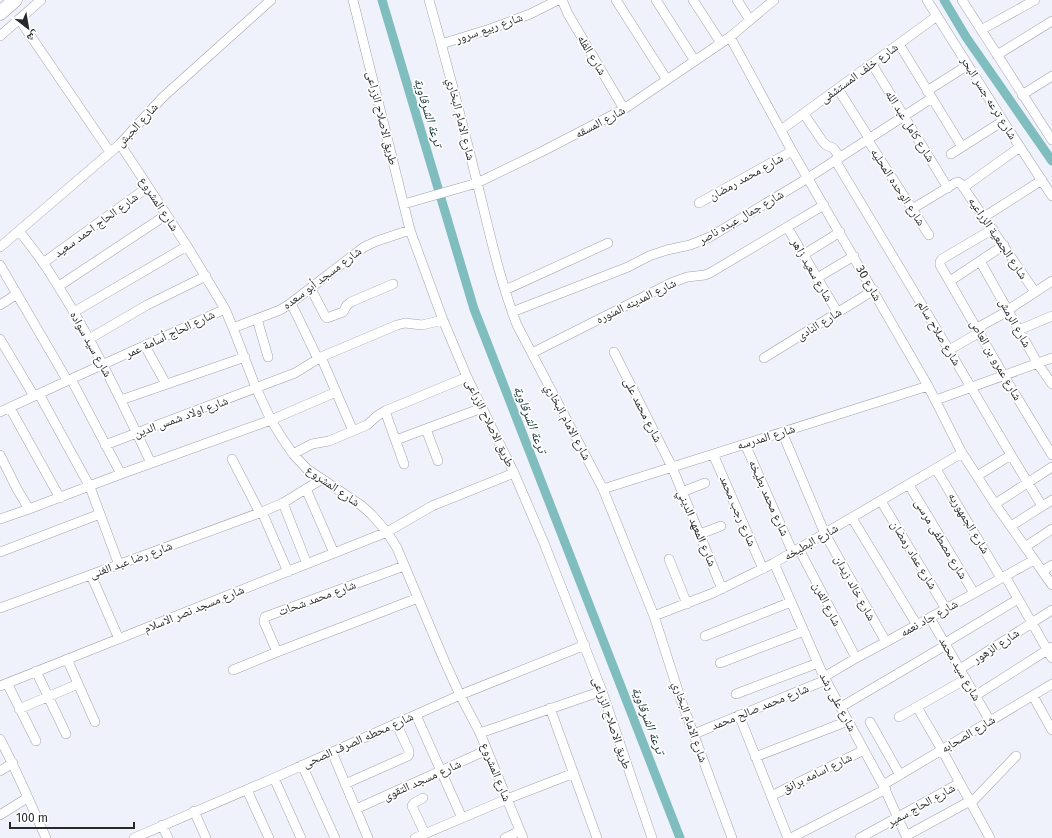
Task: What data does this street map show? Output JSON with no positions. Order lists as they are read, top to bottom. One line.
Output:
{"streets":{"street":["شارع ربيع سرور","شارع الفله","شارع خلف المستشفى","شارع ترعه جسر البحر","طريق الاصلاح الزراعى","شارع الامام البخاري","شارع المسقه","شارع الحبش","شارع كامل عبد الله","شارع محمد رمضان","شارع الوحده المحليه","شارع المشروع","شارع جمال عبده ناصر","شارع الحاج احمد سعيد","شارع الجمعية الزراعيه","شارع سعيد زاهر","شارع مسجد أبو سعده","شارع 30","شارع المدينه المنوره","شارع الرمش","شارع النادى","شارع صلاح سالم","شارع الحاج أسامة عمر","شارع سيد سواده","شارع عمرو بن العاص","شارع محمد على","شارع اولاد شمس الدين","شارع المدرسه","شارع محمد بطيخه","شارع رجب محمد","شارع الجمهوريه","شارع المعهد الديني","شارع مصطفى مرسى","شارع البطيخه","شارع عماد رمضان","شارع رضا عبد الغنى","شارع خالد زيدان","شارع محمد شحات","شارع الفرن","شارع مسجد نصر الاسلام","شارع جاد نعمه","شارع الزهور","شارع سيد محمد","شارع على رشد","شارع محمد صالح محمد","شارع الصحابه","شارع محطه الصرف الصحى","شارع اسامه برانق","شارع مسجد التقوى","شارع الحاج سمير"]},"crossings":[["شارع ربيع سرور","شارع الامام البخاري"],["شارع الفله","شارع المسقه"],["شارع خلف المستشفى","شارع ترعه جسر البحر"],["شارع خلف المستشفى","شارع كامل عبد الله"],["شارع خلف المستشفى","شارع الوحده المحليه"],["شارع خلف المستشفى","شارع 30"],["شارع خلف المستشفى","شارع صلاح سالم"],["شارع ترعه جسر البحر","شارع جمال عبده ناصر"],["طريق الاصلاح الزراعى","شارع المسقه"],["طريق الاصلاح الزراعى","شارع مسجد أبو سعده"],["طريق الاصلاح الزراعى","شارع اولاد شمس الدين"],["طريق الاصلاح الزراعى","شارع مسجد نصر الاسلام"],["طريق الاصلاح الزراعى","شارع محطه الصرف الصحى"],["شارع الامام البخاري","شارع المسقه"],["شارع الامام البخاري","شارع جمال عبده ناصر"],["شارع الامام البخاري","شارع المدينه المنوره"],["شارع الامام البخاري","شارع المدرسه"],["شارع الامام البخاري","شارع البطيخه"],["شارع الامام البخاري","شارع محمد صالح محمد"],["شارع المسقه","شارع 30"],["شارع الحبش","شارع المشروع"],["شارع الحبش","شارع سيد سواده"],["شارع كامل عبد الله","شارع جمال عبده ناصر"],["شارع محمد رمضان","شارع 30"],["شارع الوحده المحليه","شارع جمال عبده ناصر"],["شارع المشروع","شارع الحاج احمد سعيد"],["شارع المشروع","شارع مسجد أبو سعده"],["شارع المشروع","شارع الحاج أسامة عمر"],["شارع المشروع","شارع اولاد شمس الدين"],["شارع المشروع","شارع رضا عبد الغنى"],["شارع المشروع","شارع محمد شحات"],["شارع المشروع","شارع مسجد نصر الاسلام"],["شارع المشروع","شارع محطه الصرف الصحى"],["شارع المشروع","شارع مسجد التقوى"],["شارع جمال عبده ناصر","شارع 30"],["شارع جمال عبده ناصر","شارع صلاح سالم"],["شارع الحاج احمد سعيد","شارع سيد سواده"],["شارع الجمعية الزراعيه","شارع عمرو بن العاص"],["شارع سعيد زاهر","شارع المدينه المنوره"],["شارع سعيد زاهر","شارع النادى"],["شارع 30","شارع المدينه المنوره"],["شارع 30","شارع النادى"],["شارع 30","شارع المدرسه"],["شارع 30","شارع البطيخه"],["شارع الحاج أسامة عمر","شارع سيد سواده"],["شارع سيد سواده","شارع اولاد شمس الدين"],["شارع محمد على","شارع المدرسه"],["شارع محمد على","شارع المعهد الديني"],["شارع المدرسه","شارع محمد بطيخه"],["شارع المدرسه","شارع رجب محمد"],["شارع المدرسه","شارع المعهد الديني"],["شارع المدرسه","شارع خالد زيدان"],["شارع محمد بطيخه","شارع البطيخه"],["شارع محمد بطيخه","شارع الفرن"],["شارع رجب محمد","شارع البطيخه"],["شارع الجمهوريه","شارع البطيخه"],["شارع الجمهوريه","شارع جاد نعمه"],["شارع الجمهوريه","شارع الزهور"],["شارع المعهد الديني","شارع البطيخه"],["شارع مصطفى مرسى","شارع البطيخه"],["شارع مصطفى مرسى","شارع جاد نعمه"],["شارع البطيخه","شارع عماد رمضان"],["شارع البطيخه","شارع خالد زيدان"],["شارع البطيخه","شارع الفرن"],["شارع البطيخه","شارع على رشد"],["شارع عماد رمضان","شارع جاد نعمه"],["شارع خالد زيدان","شارع جاد نعمه"],["شارع الفرن","شارع جاد نعمه"],["شارع جاد نعمه","شارع سيد محمد"],["شارع جاد نعمه","شارع على رشد"],["شارع جاد نعمه","شارع محمد صالح محمد"],["شارع الزهور","شارع سيد محمد"],["شارع سيد محمد","شارع الصحابه"],["شارع على رشد","شارع محمد صالح محمد"],["شارع على رشد","شارع الصحابه"],["شارع على رشد","شارع اسامه برانق"],["شارع على رشد","شارع الحاج سمير"]],"water":["ترعة الشرقاوية"],"scale_bar":"100 m","north":"bottom right"}
